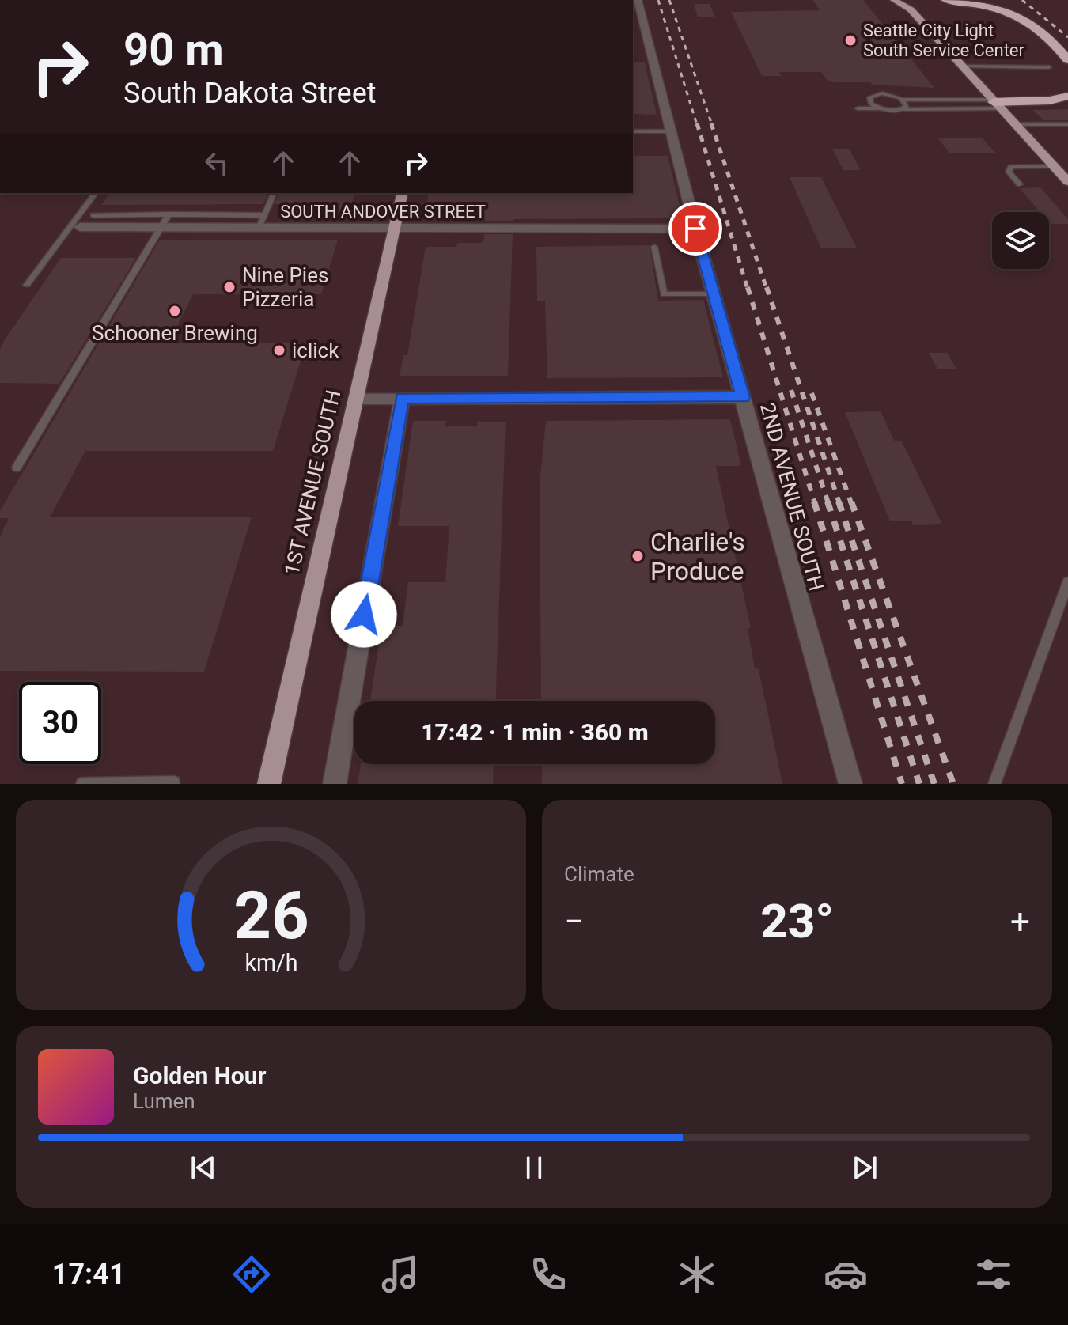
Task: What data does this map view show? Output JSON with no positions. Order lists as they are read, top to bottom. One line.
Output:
{"streets":{"main road":["1ST AVENUE SOUTH"],"street":["SOUTH ANDOVER STREET","2ND AVENUE SOUTH"]},"crossings":[["SOUTH ANDOVER STREET","1ST AVENUE SOUTH"],["SOUTH ANDOVER STREET","2ND AVENUE SOUTH"]],"places":["Seattle City Light South Service Center","Nine Pies Pizzeria","Schooner Brewing","iclick","Charlie's Produce"],"page":{"turn":["90 m","South Dakota Street"],"limit":"30","trip":"17:42 · 1 min · 360 m","tile":"Climate","heat":["−","23°","+"],"song":["Golden Hour","Lumen"],"tabs":"17:41","gauge":["26","km/h"]}}
